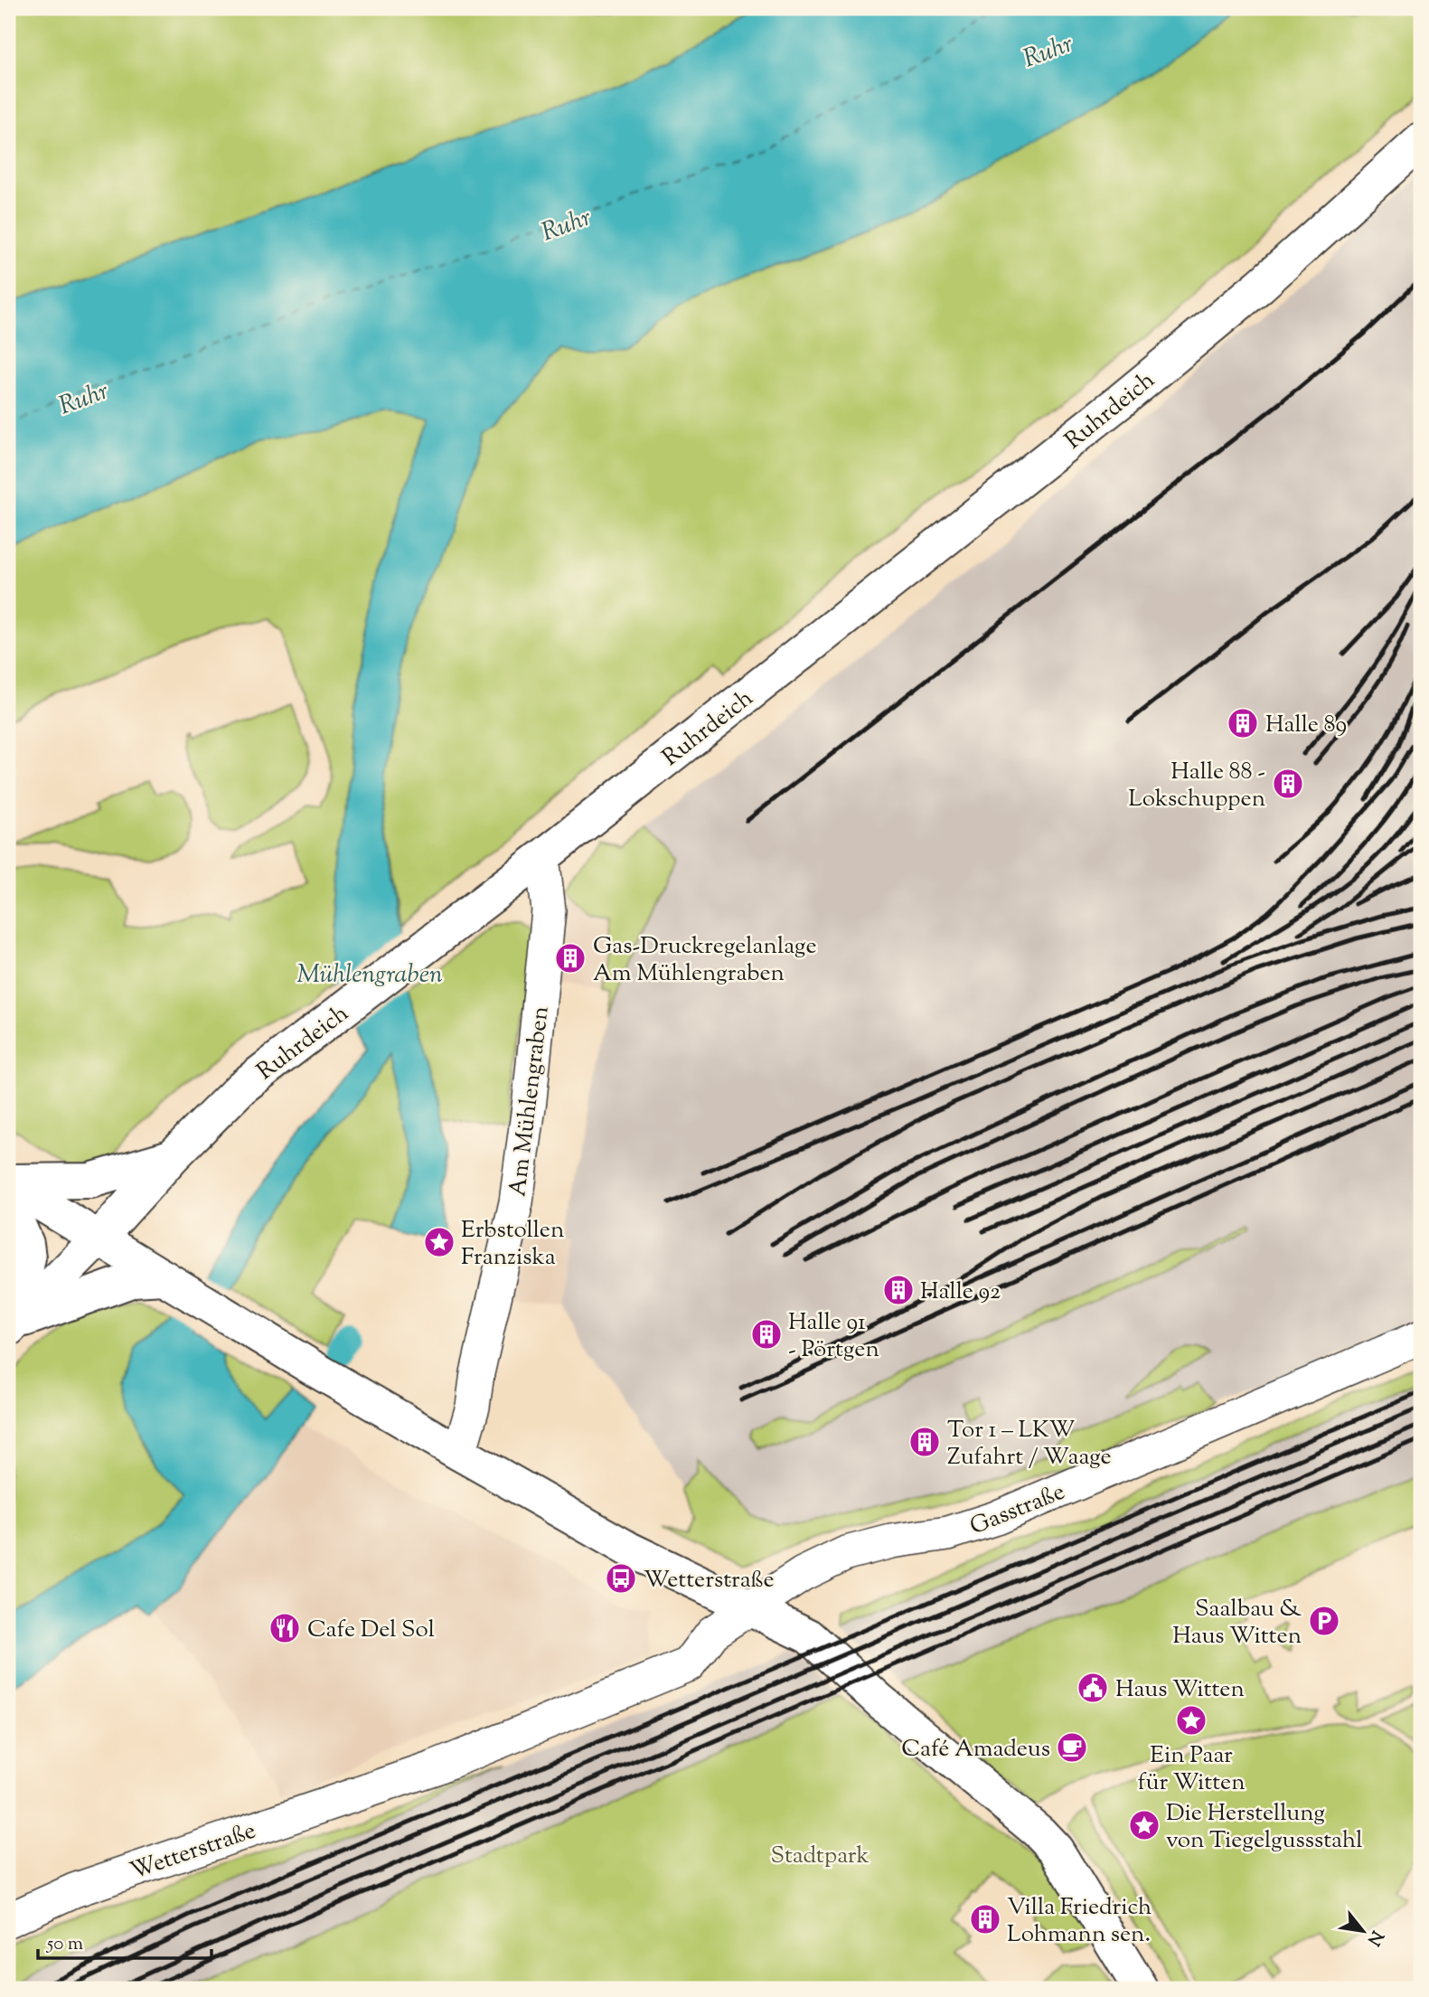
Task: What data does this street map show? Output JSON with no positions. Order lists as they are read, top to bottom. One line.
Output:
{"streets":{"main road":["Ruhrdeich"],"street":["Am Mühlengraben","Gasstraße","Wetterstraße"]},"crossings":[["Ruhrdeich","Am Mühlengraben"],["Gasstraße","Wetterstraße"]],"water":["Ruhr","Mühlengraben"],"parks":["Stadtpark"],"places":{"building":["Halle 89","Halle 88 - Lokschuppen","Gas-Druckregelanlage Am Mühlengraben","Halle 92","Halle 91 - Pörtgen","Tor 1 – LKW Zufahrt / Waage","Villa Friedrich Lohmann sen."],"place":["Erbstollen Franziska","Ein Paar für Witten","Die Herstellung von Tiegelgussstahl"],"bus stop":["Wetterstraße"],"parking":["Saalbau & Haus Witten"],"restaurant":["Cafe Del Sol"],"public building":["Haus Witten"],"cafe":["Café Amadeus"]},"scale_bar":"50 m","north":"bottom right"}
